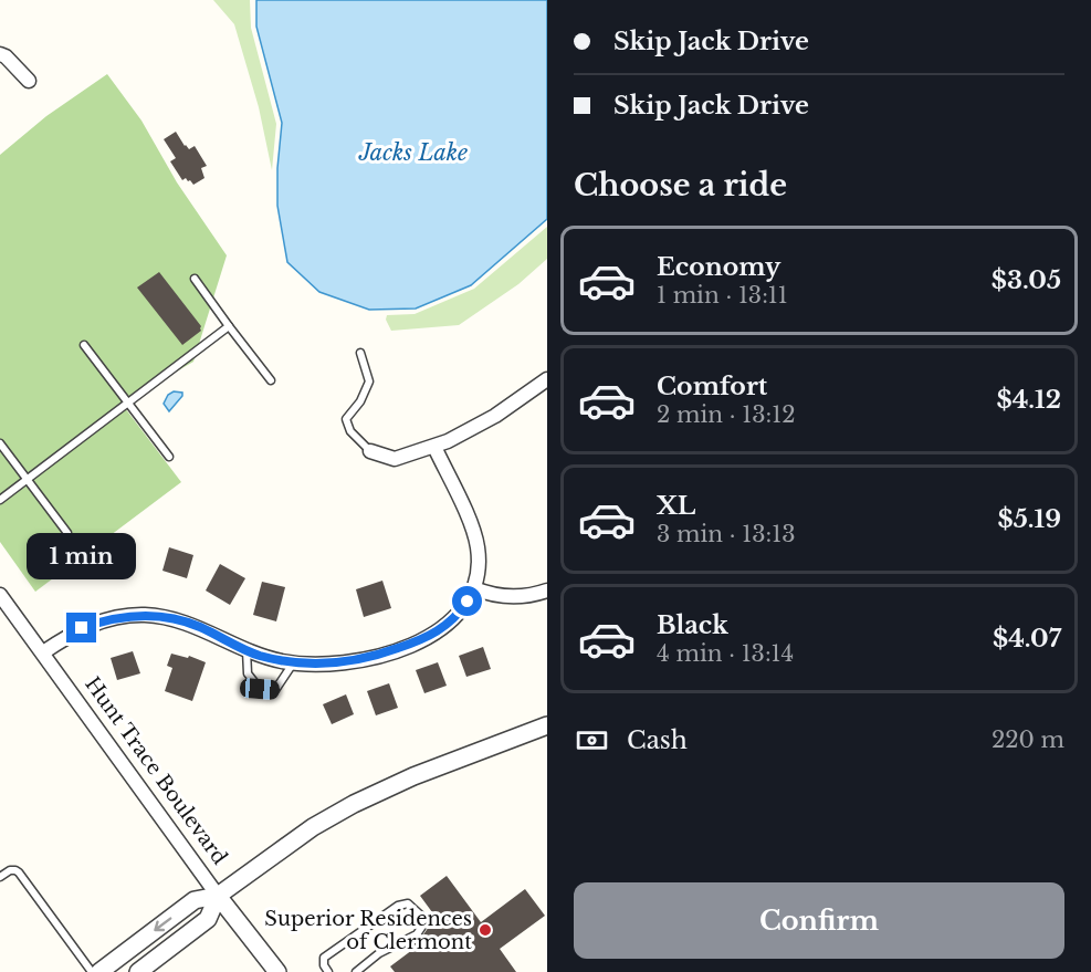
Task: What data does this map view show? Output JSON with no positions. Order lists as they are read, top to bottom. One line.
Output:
{"streets":{"street":["Hunt Trace Boulevard"]},"water":["Jacks Lake"],"places":["Superior Residences of Clermont"],"page":{"banner":["Skip Jack Drive","Skip Jack Drive"],"heading":"Choose a ride","list":[{"name":"Economy","note":"1 min · 13:11","value":"$3.05"},{"name":"Comfort","note":"2 min · 13:12","value":"$4.12"},{"name":"XL","note":"3 min · 13:13","value":"$5.19"},{"name":"Black","note":"4 min · 13:14","value":"$4.07"}],"bubble":"1 min","pay":["Cash","220 m"],"buttons":"Confirm"}}
